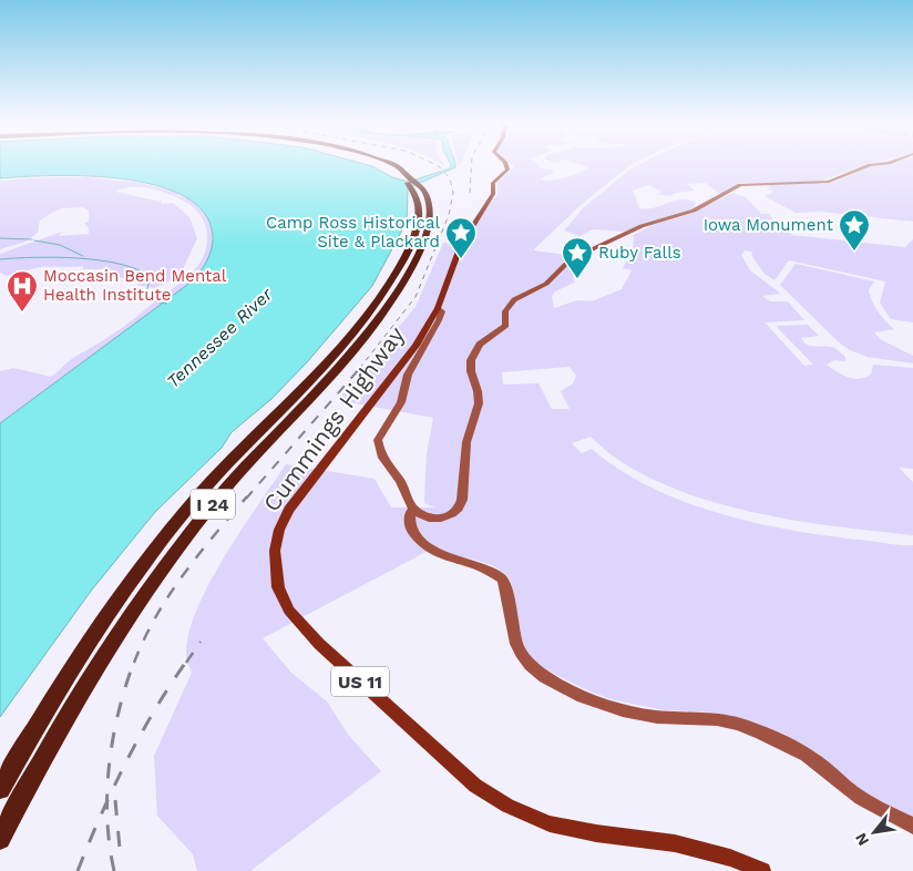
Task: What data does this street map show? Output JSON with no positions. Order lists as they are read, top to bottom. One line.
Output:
{"streets":{"highway":["I 24"],"main road":["Cummings Highway","US 11"]},"water":["Tennessee River"],"places":{"place":["Iowa Monument","Camp Ross Historical Site & Plackard","Ruby Falls"],"hospital":["Moccasin Bend Mental Health Institute"]},"north":"bottom left"}
